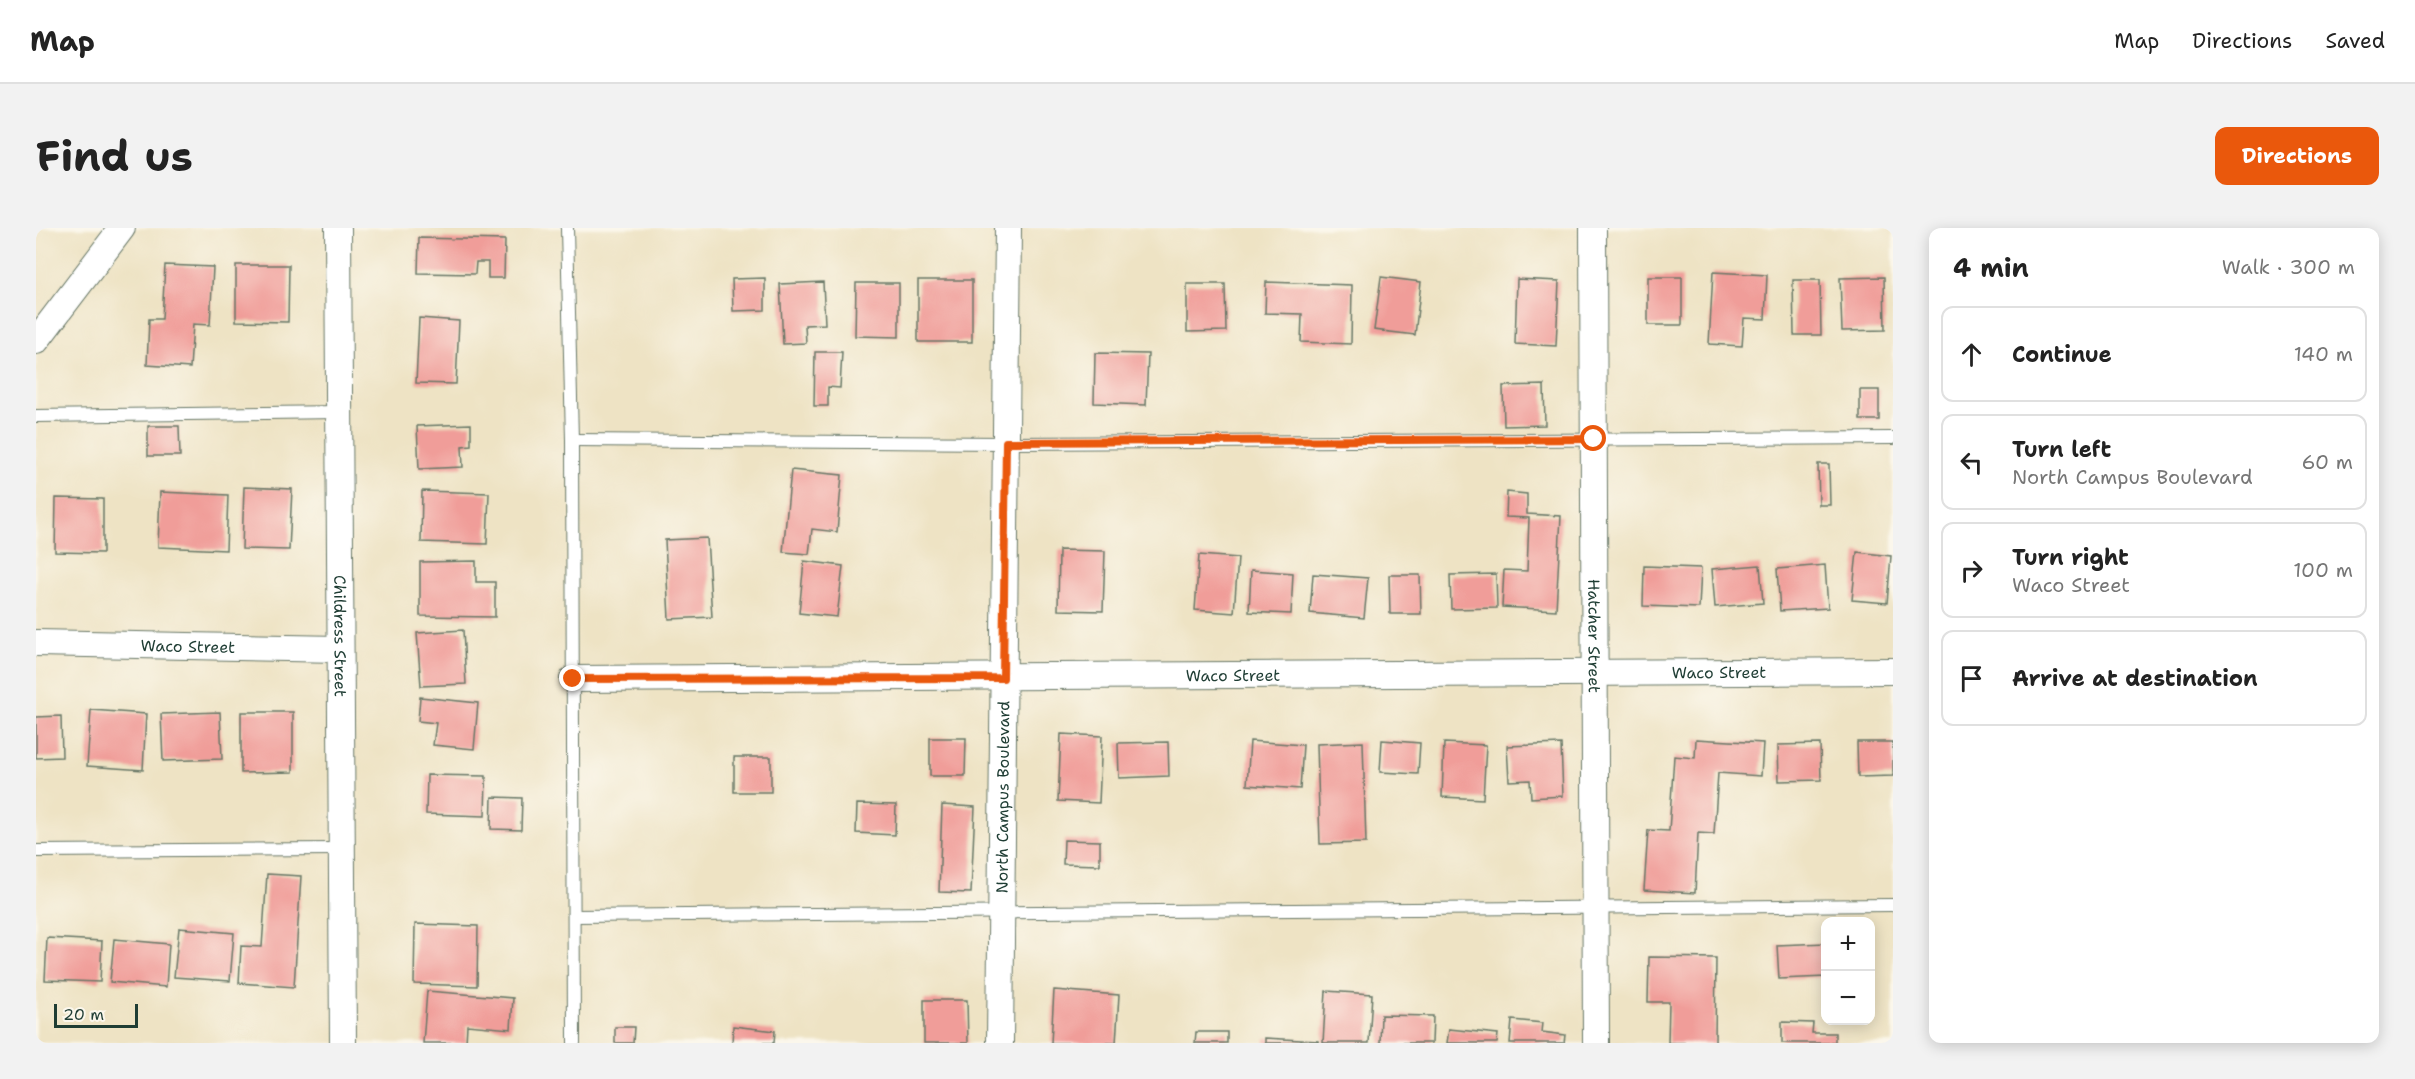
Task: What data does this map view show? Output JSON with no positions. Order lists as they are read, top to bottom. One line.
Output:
{"streets":{"street":["Childress Street","Hatcher Street","Waco Street","North Campus Boulevard"]},"crossings":[["Childress Street","Waco Street"],["Hatcher Street","Waco Street"],["Waco Street","North Campus Boulevard"]],"scale_bar":"20 m","page":{"header":"Map","nav":["Map","Directions","Saved"],"buttons":"Directions","title":"Find us","heading":["4 min","Walk · 300 m"],"list":[["Continue","140 m"],["Turn left","North Campus Boulevard","60 m"],["Turn right","Waco Street","100 m"],"Arrive at destination"],"map_buttons":["+","−"],"scale":"20 m"}}
